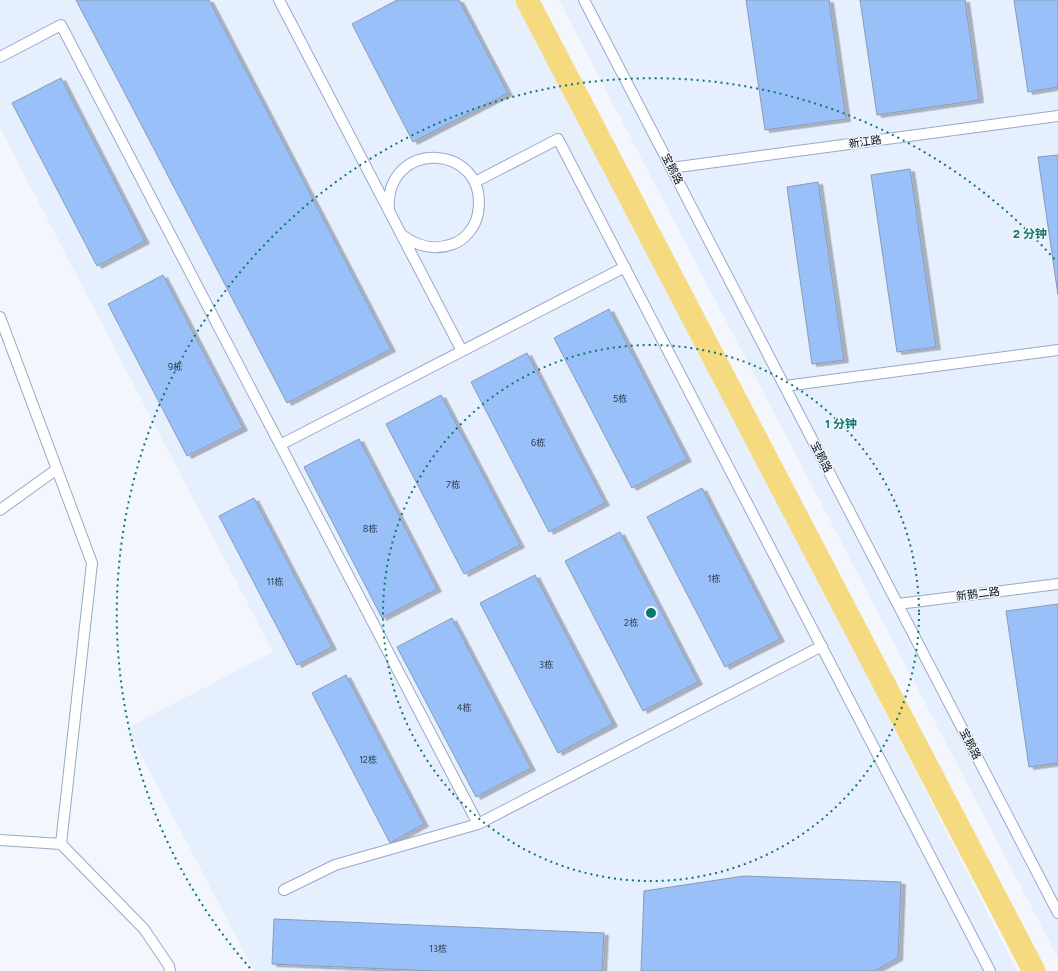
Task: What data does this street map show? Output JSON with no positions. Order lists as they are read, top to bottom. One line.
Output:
{"streets":{"lane":["新江路","宝鹅路","新鹅二路"]},"crossings":[["新江路","宝鹅路"],["宝鹅路","新鹅二路"]],"house_numbers":["9栋","5栋","6栋","7栋","8栋","1栋","11栋","2栋","3栋","4栋","12栋","13栋"],"rings":["2 分钟","1 分钟"]}
